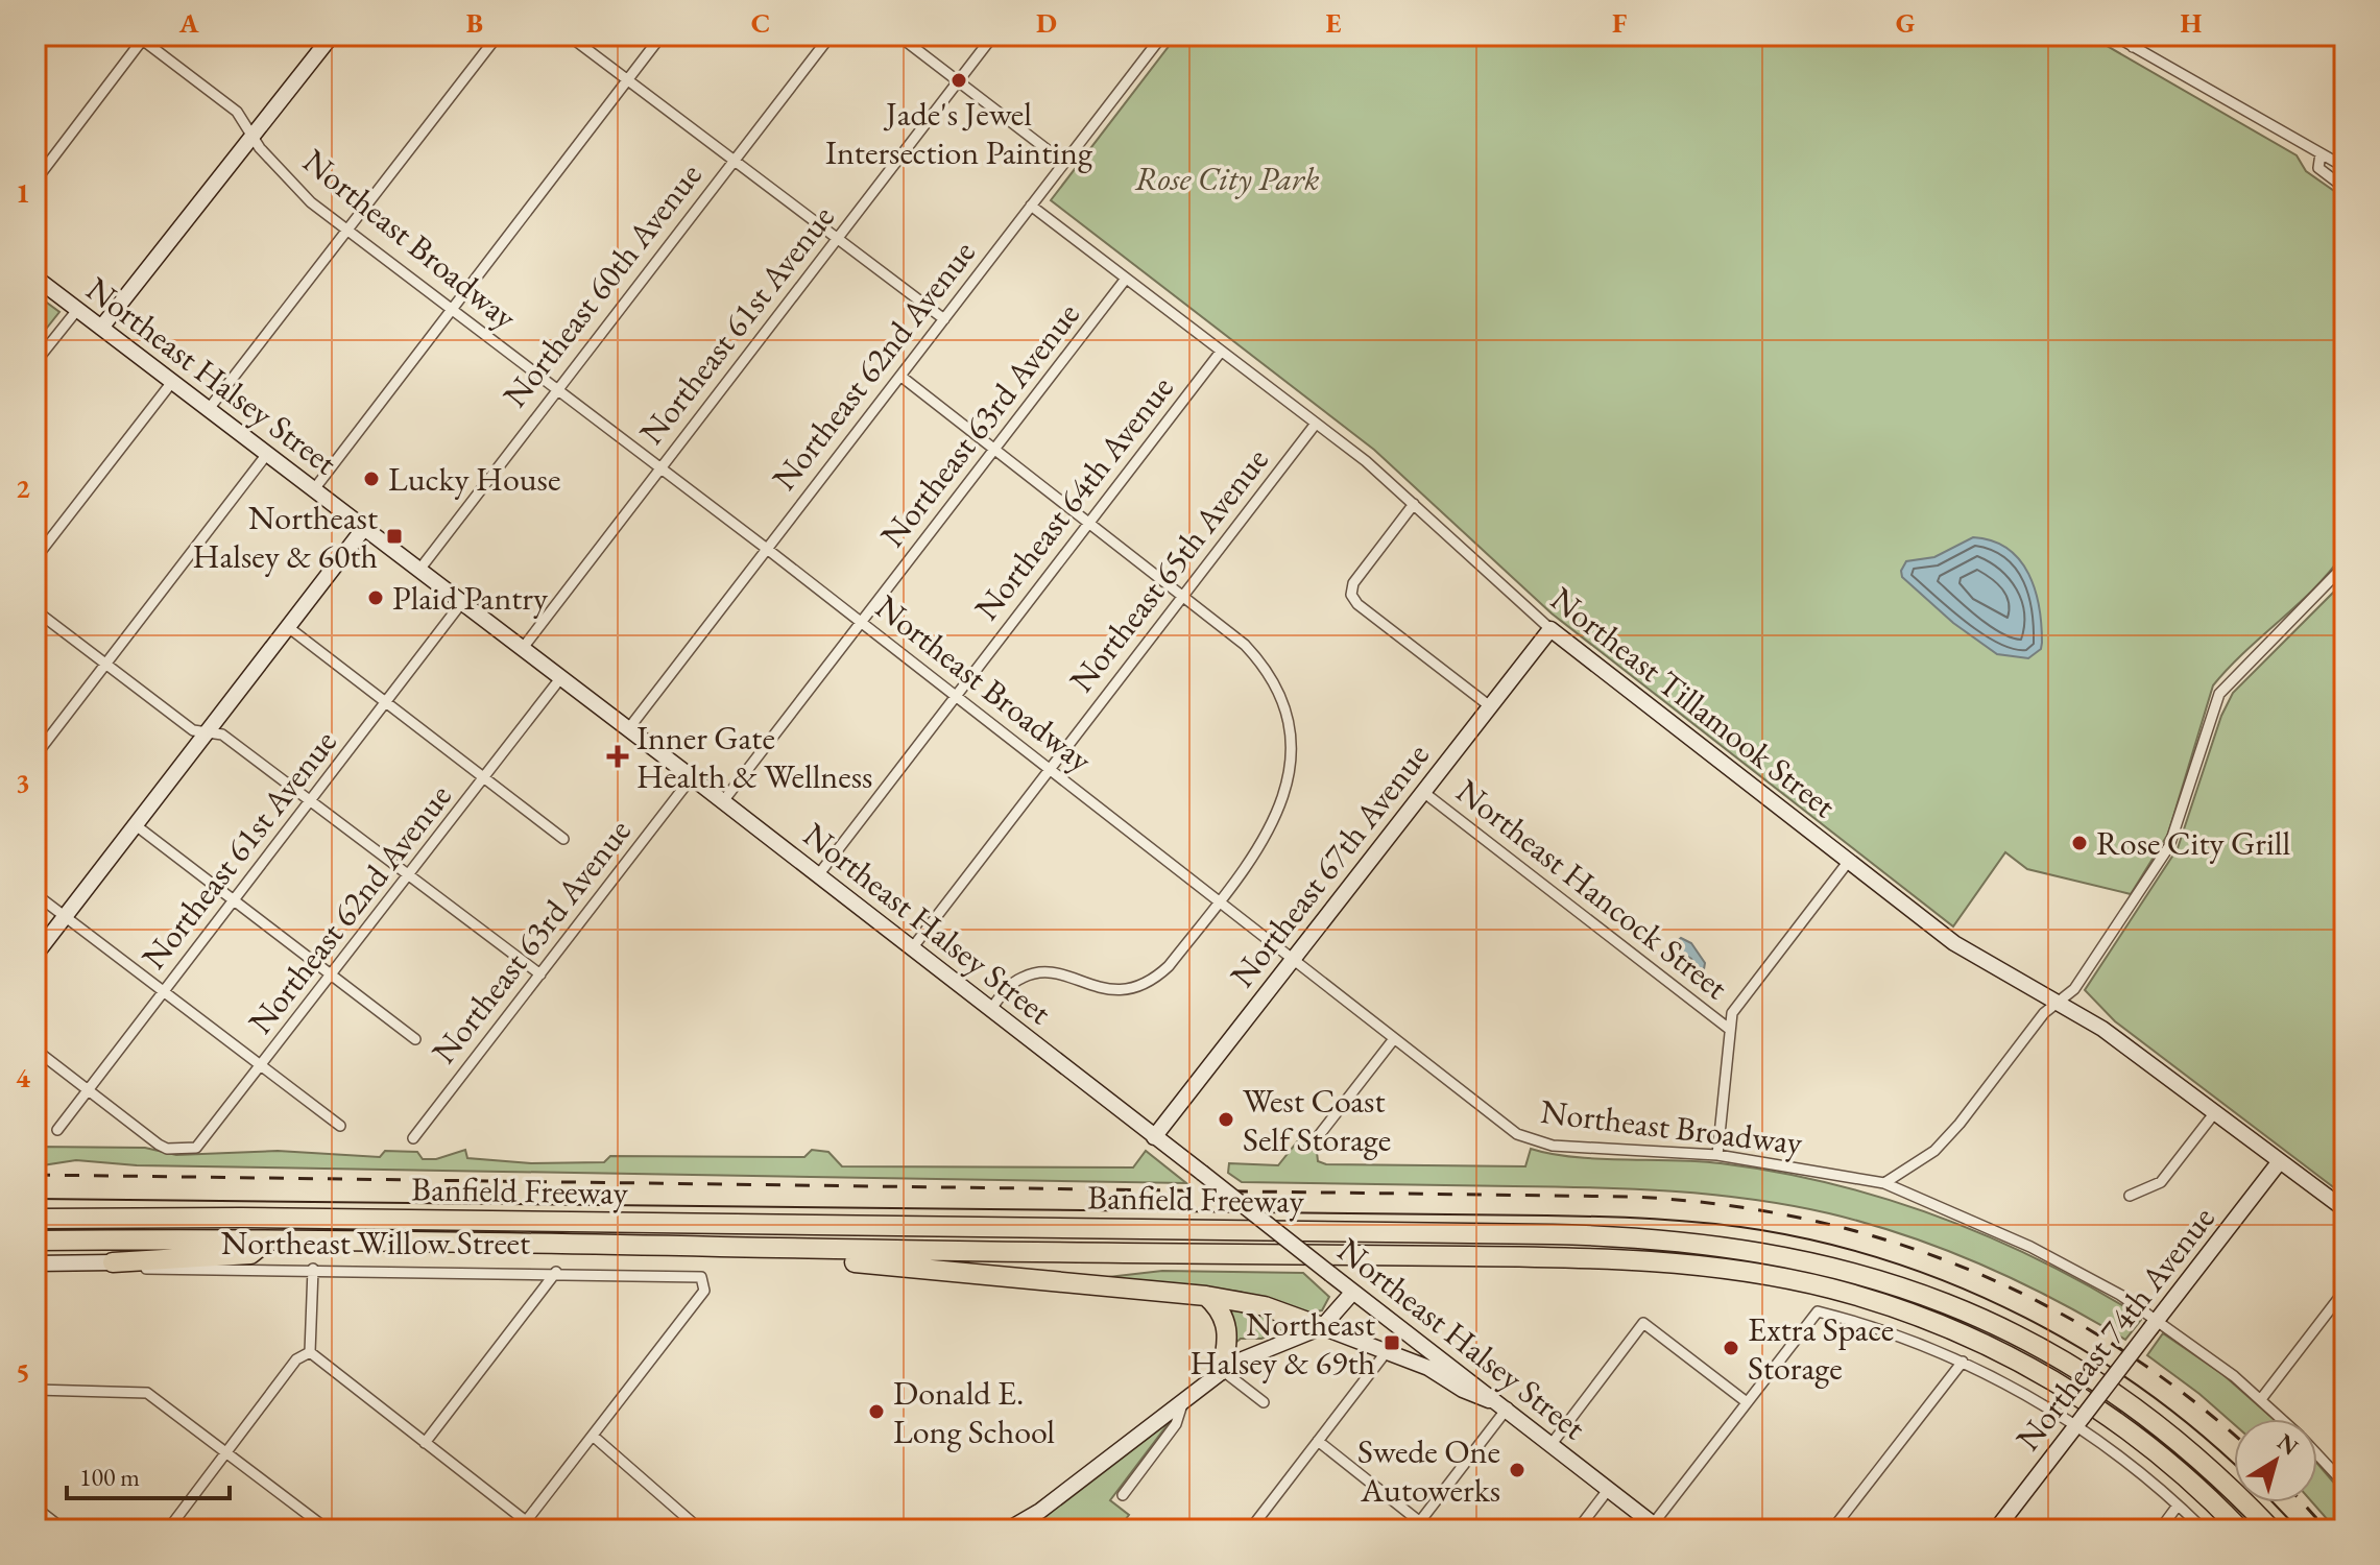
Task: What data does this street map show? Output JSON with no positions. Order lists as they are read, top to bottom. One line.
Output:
{"streets":{"highway":["Banfield Freeway"],"main road":["Northeast Halsey Street","Northeast Tillamook Street","Northeast 67th Avenue","Northeast Willow Street","Northeast 74th Avenue"],"street":["Northeast Broadway","Northeast 60th Avenue","Northeast 61st Avenue","Northeast 62nd Avenue","Northeast 63rd Avenue","Northeast 64th Avenue","Northeast 65th Avenue","Northeast Hancock Street"]},"crossings":[["Northeast Broadway","Northeast 60th Avenue"],["Northeast Broadway","Northeast 61st Avenue"],["Northeast Broadway","Northeast 62nd Avenue"],["Northeast Broadway","Northeast 63rd Avenue"],["Northeast Broadway","Northeast 64th Avenue"],["Northeast Broadway","Northeast 65th Avenue"],["Northeast Broadway","Northeast 67th Avenue"],["Northeast Broadway","Northeast 74th Avenue"],["Northeast 60th Avenue","Northeast Halsey Street"],["Northeast 61st Avenue","Northeast 62nd Avenue"],["Northeast 61st Avenue","Northeast Halsey Street"],["Northeast 62nd Avenue","Northeast Halsey Street"],["Northeast 62nd Avenue","Northeast Tillamook Street"],["Northeast Halsey Street","Northeast 63rd Avenue"],["Northeast Halsey Street","Northeast 64th Avenue"],["Northeast Halsey Street","Northeast 65th Avenue"],["Northeast Halsey Street","Northeast 67th Avenue"],["Northeast 63rd Avenue","Northeast Tillamook Street"],["Northeast 64th Avenue","Northeast Tillamook Street"],["Northeast 65th Avenue","Northeast Tillamook Street"],["Northeast Tillamook Street","Northeast 67th Avenue"],["Northeast Tillamook Street","Northeast 74th Avenue"],["Northeast 67th Avenue","Northeast Hancock Street"]],"parks":["Rose City Park"],"places":{"other":["Jade's Jewel Intersection Painting","Lucky House","Plaid Pantry","Rose City Grill","West Coast Self Storage","Extra Space Storage","Donald E. Long School","Swede One Autowerks"],"transit":["Northeast Halsey & 60th","Northeast Halsey & 69th"],"health":["Inner Gate Health & Wellness"]},"scale_bar":"100 m","north":"top right","grid":{"columns":["A","B","C","D","E","F","G","H"],"rows":["1","2","3","4","5"]}}
